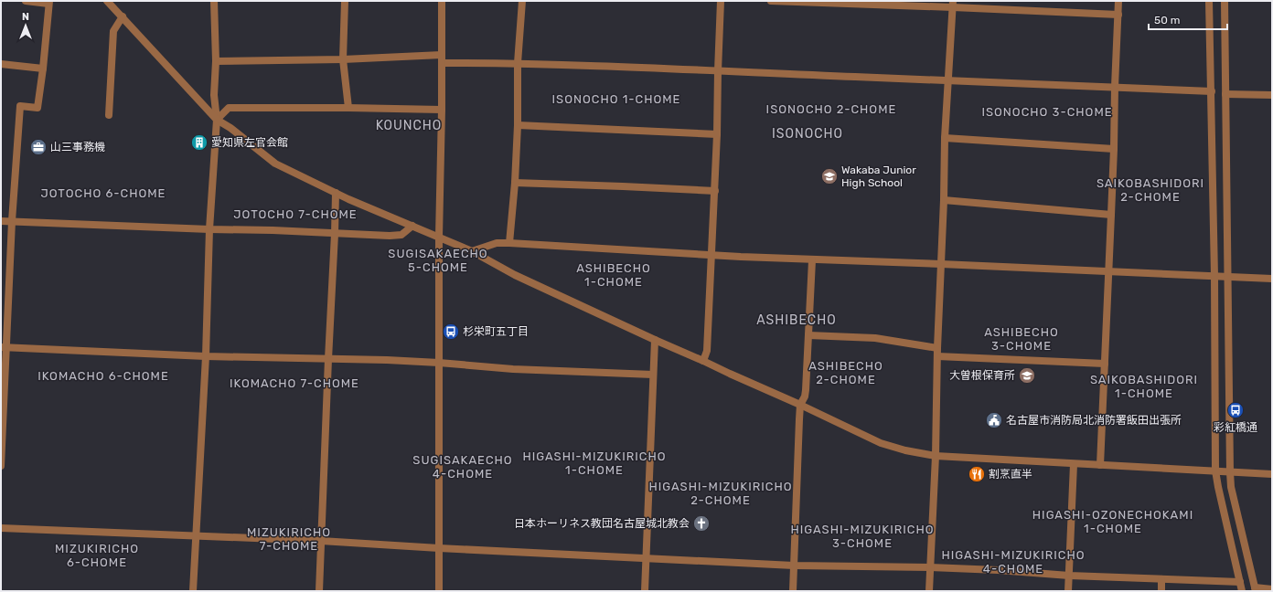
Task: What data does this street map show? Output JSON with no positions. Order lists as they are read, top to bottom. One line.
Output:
{"districts":["ISONOCHO 1-CHOME","ISONOCHO 2-CHOME","ISONOCHO 3-CHOME","KOUNCHO","ISONOCHO","SAIKOBASHIDORI 2-CHOME","JOTOCHO 6-CHOME","JOTOCHO 7-CHOME","SUGISAKAECHO 5-CHOME","ASHIBECHO 1-CHOME","ASHIBECHO","ASHIBECHO 3-CHOME","ASHIBECHO 2-CHOME","IKOMACHO 6-CHOME","SAIKOBASHIDORI 1-CHOME","IKOMACHO 7-CHOME","HIGASHI-MIZUKIRICHO 1-CHOME","SUGISAKAECHO 4-CHOME","HIGASHI-MIZUKIRICHO 2-CHOME","HIGASHI-OZONECHOKAMI 1-CHOME","HIGASHI-MIZUKIRICHO 3-CHOME","MIZUKIRICHO 7-CHOME","MIZUKIRICHO 6-CHOME","HIGASHI-MIZUKIRICHO 4-CHOME"],"places":{"building":["愛知県左官会館"],"office":["山三事務機"],"school or university":["Wakaba Junior High School","大曽根保育所"],"bus stop":["杉栄町五丁目","彩紅橋通"],"public building":["名古屋市消防局北消防署飯田出張所"],"restaurant":["割烹直半"],"church":["日本ホーリネス教団名古屋城北教会"]},"scale_bar":"50 m","north":"top"}
